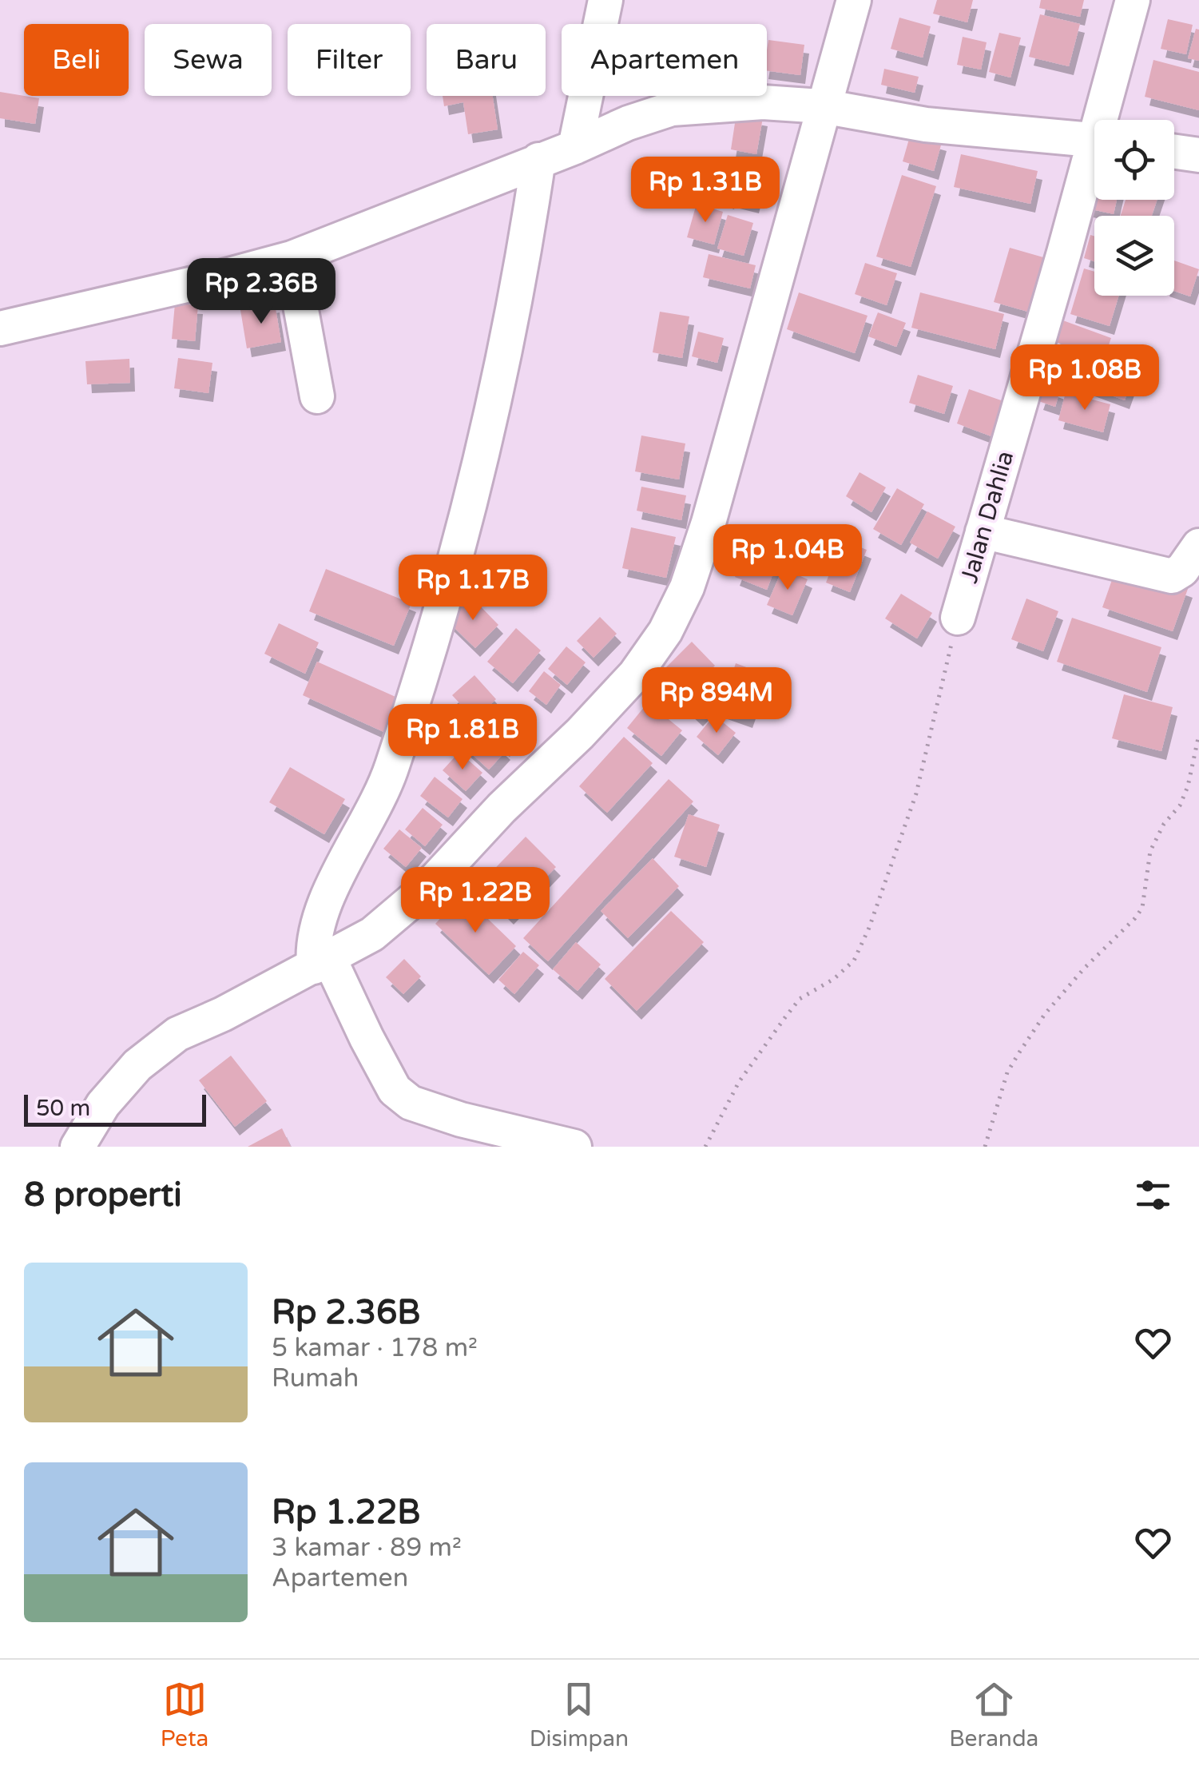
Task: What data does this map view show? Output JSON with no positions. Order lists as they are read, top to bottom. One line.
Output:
{"streets":{"street":["Jalan Dahlia"]},"scale_bar":"50 m","page":{"chip":["Beli","Sewa","Filter","Baru","Apartemen"],"price":["Rp 1.31B","Rp 2.36B","Rp 1.08B","Rp 1.04B","Rp 1.17B","Rp 894M","Rp 1.81B","Rp 1.22B"],"scale":"50 m","heading":"8 properti","list":[{"name":"Rp 2.36B","note":"5 kamar · 178 m² · Rumah"},{"name":"Rp 1.22B","note":"3 kamar · 89 m² · Apartemen"}],"tabs":["Peta","Disimpan","Beranda"]}}
